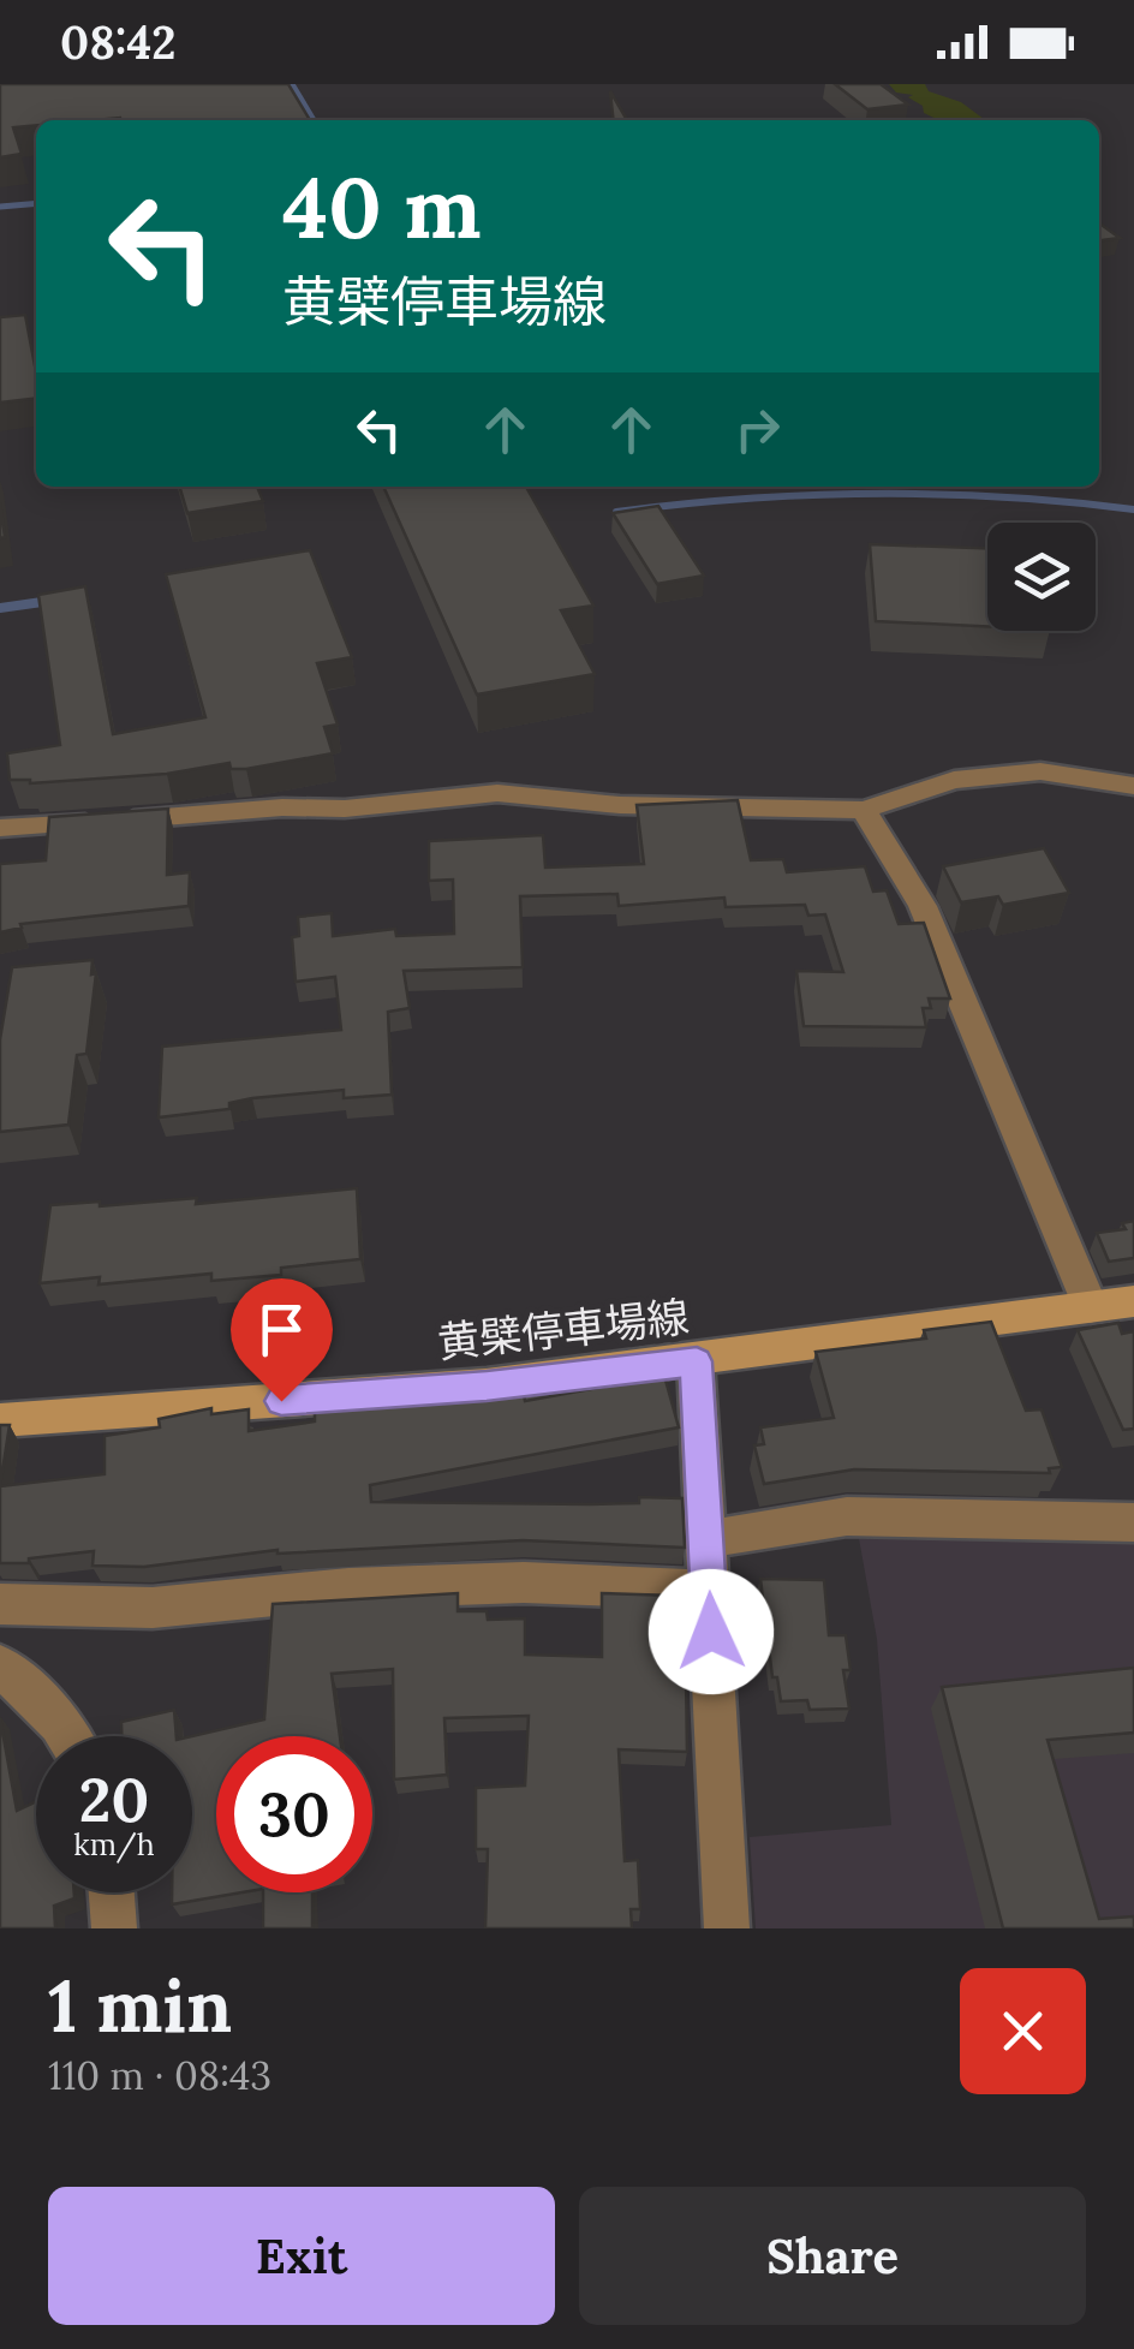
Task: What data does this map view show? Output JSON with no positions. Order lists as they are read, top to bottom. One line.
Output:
{"streets":{"main road":["黄檗停車場線"]},"page":{"status":"08:42","turn":["40 m","黄檗停車場線"],"speed":"20 km/h","limit":"30","heading":["1 min","110 m · 08:43"],"buttons":["Exit","Share"]}}
